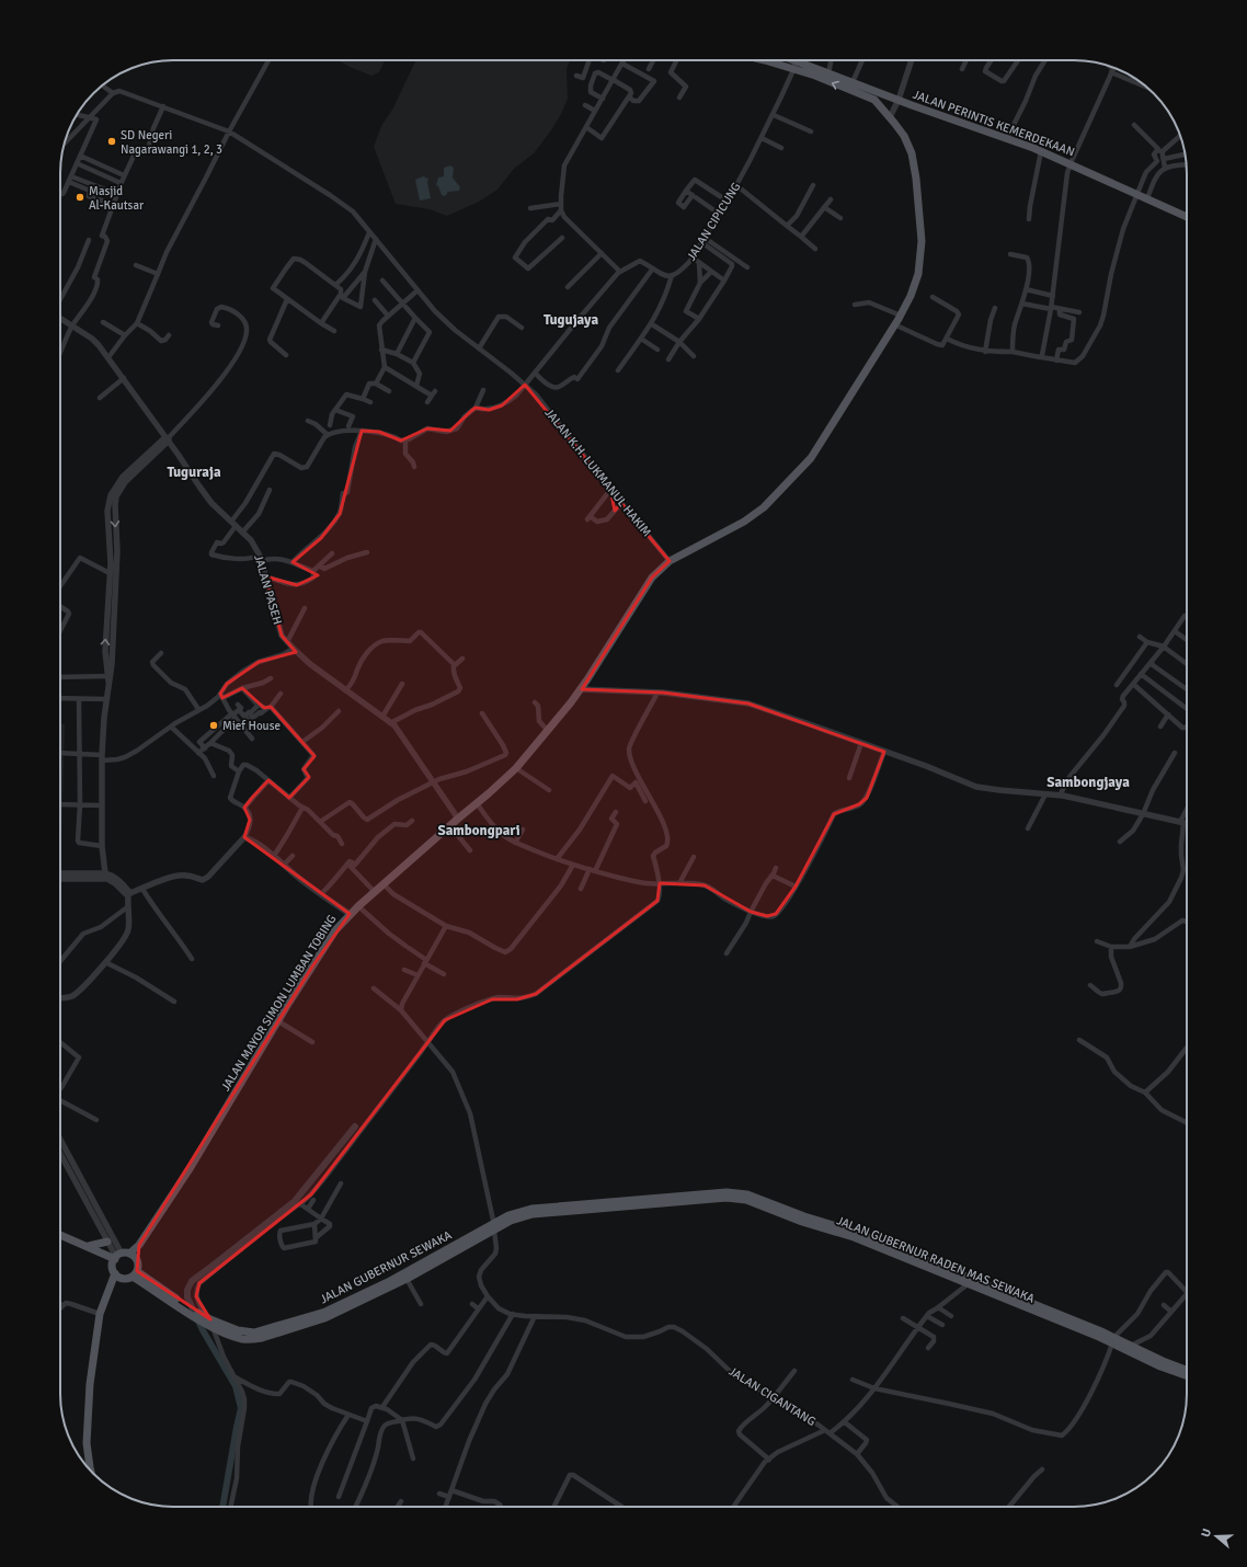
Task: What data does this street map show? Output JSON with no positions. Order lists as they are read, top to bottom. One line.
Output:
{"streets":{"main road":["JALAN PERINTIS KEMERDEKAAN","JALAN MAYOR SIMON LUMBAN TOBING","JALAN GUBERNUR RADEN MAS SEWAKA","JALAN GUBERNUR SEWAKA"],"street":["JALAN CIPICUNG","JALAN K.H. LUKMANUL HAKIM","JALAN PASEH","JALAN CIGANTANG"]},"crossings":[["JALAN PERINTIS KEMERDEKAAN","JALAN CIPICUNG"],["JALAN K.H. LUKMANUL HAKIM","JALAN MAYOR SIMON LUMBAN TOBING"],["JALAN PASEH","JALAN MAYOR SIMON LUMBAN TOBING"],["JALAN GUBERNUR RADEN MAS SEWAKA","JALAN GUBERNUR SEWAKA"],["JALAN GUBERNUR RADEN MAS SEWAKA","JALAN CIGANTANG"],["JALAN GUBERNUR SEWAKA","JALAN CIGANTANG"]],"districts":["Tugujaya","Tuguraja","Sambongjaya","Sambongpari"],"places":["SD Negeri Nagarawangi 1, 2, 3","Masjid Al-Kautsar","Mief House"],"north":"left"}
